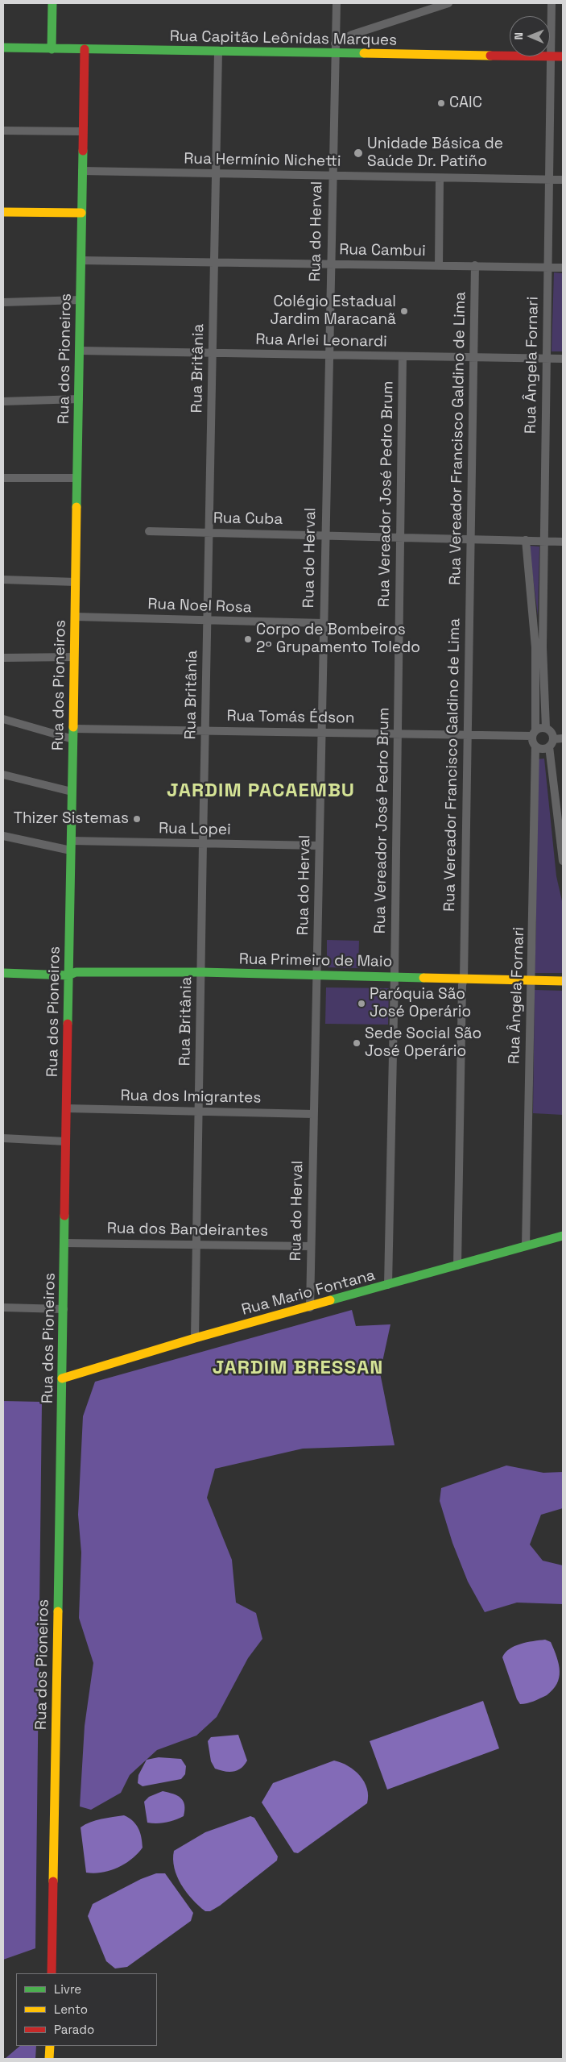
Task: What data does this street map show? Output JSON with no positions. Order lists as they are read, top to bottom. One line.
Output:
{"streets":{"street":["Rua Capitão Leônidas Marques","Rua Hermínio Nichetti","Rua do Herval","Rua Cambui","Rua Arlei Leonardi","Rua dos Pioneiros","Rua Ângela Fornari","Rua Britânia","Rua Vereador Francisco Galdino de Lima","Rua Vereador José Pedro Brum","Rua Cuba","Rua Noel Rosa","Rua Tomás Édson","Rua Lopei","Rua Primeiro de Maio","Rua dos Imigrantes","Rua dos Bandeirantes","Rua Mario Fontana"]},"crossings":[["Rua Capitão Leônidas Marques","Rua do Herval"],["Rua Capitão Leônidas Marques","Rua dos Pioneiros"],["Rua Capitão Leônidas Marques","Rua Ângela Fornari"],["Rua Capitão Leônidas Marques","Rua Britânia"],["Rua Hermínio Nichetti","Rua do Herval"],["Rua Hermínio Nichetti","Rua dos Pioneiros"],["Rua Hermínio Nichetti","Rua Ângela Fornari"],["Rua Hermínio Nichetti","Rua Britânia"],["Rua do Herval","Rua Cambui"],["Rua do Herval","Rua Arlei Leonardi"],["Rua do Herval","Rua Cuba"],["Rua do Herval","Rua Noel Rosa"],["Rua do Herval","Rua Tomás Édson"],["Rua do Herval","Rua Lopei"],["Rua do Herval","Rua Primeiro de Maio"],["Rua do Herval","Rua dos Imigrantes"],["Rua do Herval","Rua dos Bandeirantes"],["Rua do Herval","Rua Mario Fontana"],["Rua Cambui","Rua dos Pioneiros"],["Rua Cambui","Rua Ângela Fornari"],["Rua Cambui","Rua Britânia"],["Rua Cambui","Rua Vereador Francisco Galdino de Lima"],["Rua Arlei Leonardi","Rua dos Pioneiros"],["Rua Arlei Leonardi","Rua Ângela Fornari"],["Rua Arlei Leonardi","Rua Britânia"],["Rua Arlei Leonardi","Rua Vereador Francisco Galdino de Lima"],["Rua Arlei Leonardi","Rua Vereador José Pedro Brum"],["Rua dos Pioneiros","Rua Noel Rosa"],["Rua dos Pioneiros","Rua Tomás Édson"],["Rua dos Pioneiros","Rua Lopei"],["Rua dos Pioneiros","Rua Primeiro de Maio"],["Rua dos Pioneiros","Rua dos Imigrantes"],["Rua dos Pioneiros","Rua dos Bandeirantes"],["Rua dos Pioneiros","Rua Mario Fontana"],["Rua Ângela Fornari","Rua Cuba"],["Rua Ângela Fornari","Rua Tomás Édson"],["Rua Ângela Fornari","Rua Primeiro de Maio"],["Rua Ângela Fornari","Rua Mario Fontana"],["Rua Britânia","Rua Cuba"],["Rua Britânia","Rua Noel Rosa"],["Rua Britânia","Rua Tomás Édson"],["Rua Britânia","Rua Lopei"],["Rua Britânia","Rua Primeiro de Maio"],["Rua Britânia","Rua dos Imigrantes"],["Rua Britânia","Rua dos Bandeirantes"],["Rua Britânia","Rua Mario Fontana"],["Rua Vereador Francisco Galdino de Lima","Rua Cuba"],["Rua Vereador Francisco Galdino de Lima","Rua Tomás Édson"],["Rua Vereador Francisco Galdino de Lima","Rua Primeiro de Maio"],["Rua Vereador Francisco Galdino de Lima","Rua Mario Fontana"],["Rua Vereador José Pedro Brum","Rua Cuba"],["Rua Vereador José Pedro Brum","Rua Tomás Édson"],["Rua Vereador José Pedro Brum","Rua Primeiro de Maio"],["Rua Vereador José Pedro Brum","Rua Mario Fontana"]],"districts":["JARDIM PACAEMBU","JARDIM BRESSAN"],"places":["CAIC","Unidade Básica de Saúde Dr. Patiño","Colégio Estadual Jardim Maracanã","Corpo de Bombeiros 2º Grupamento Toledo","Thizer Sistemas","Paróquia São José Operário","Sede Social São José Operário"],"legend":["Livre","Lento","Parado"],"north":"left"}
